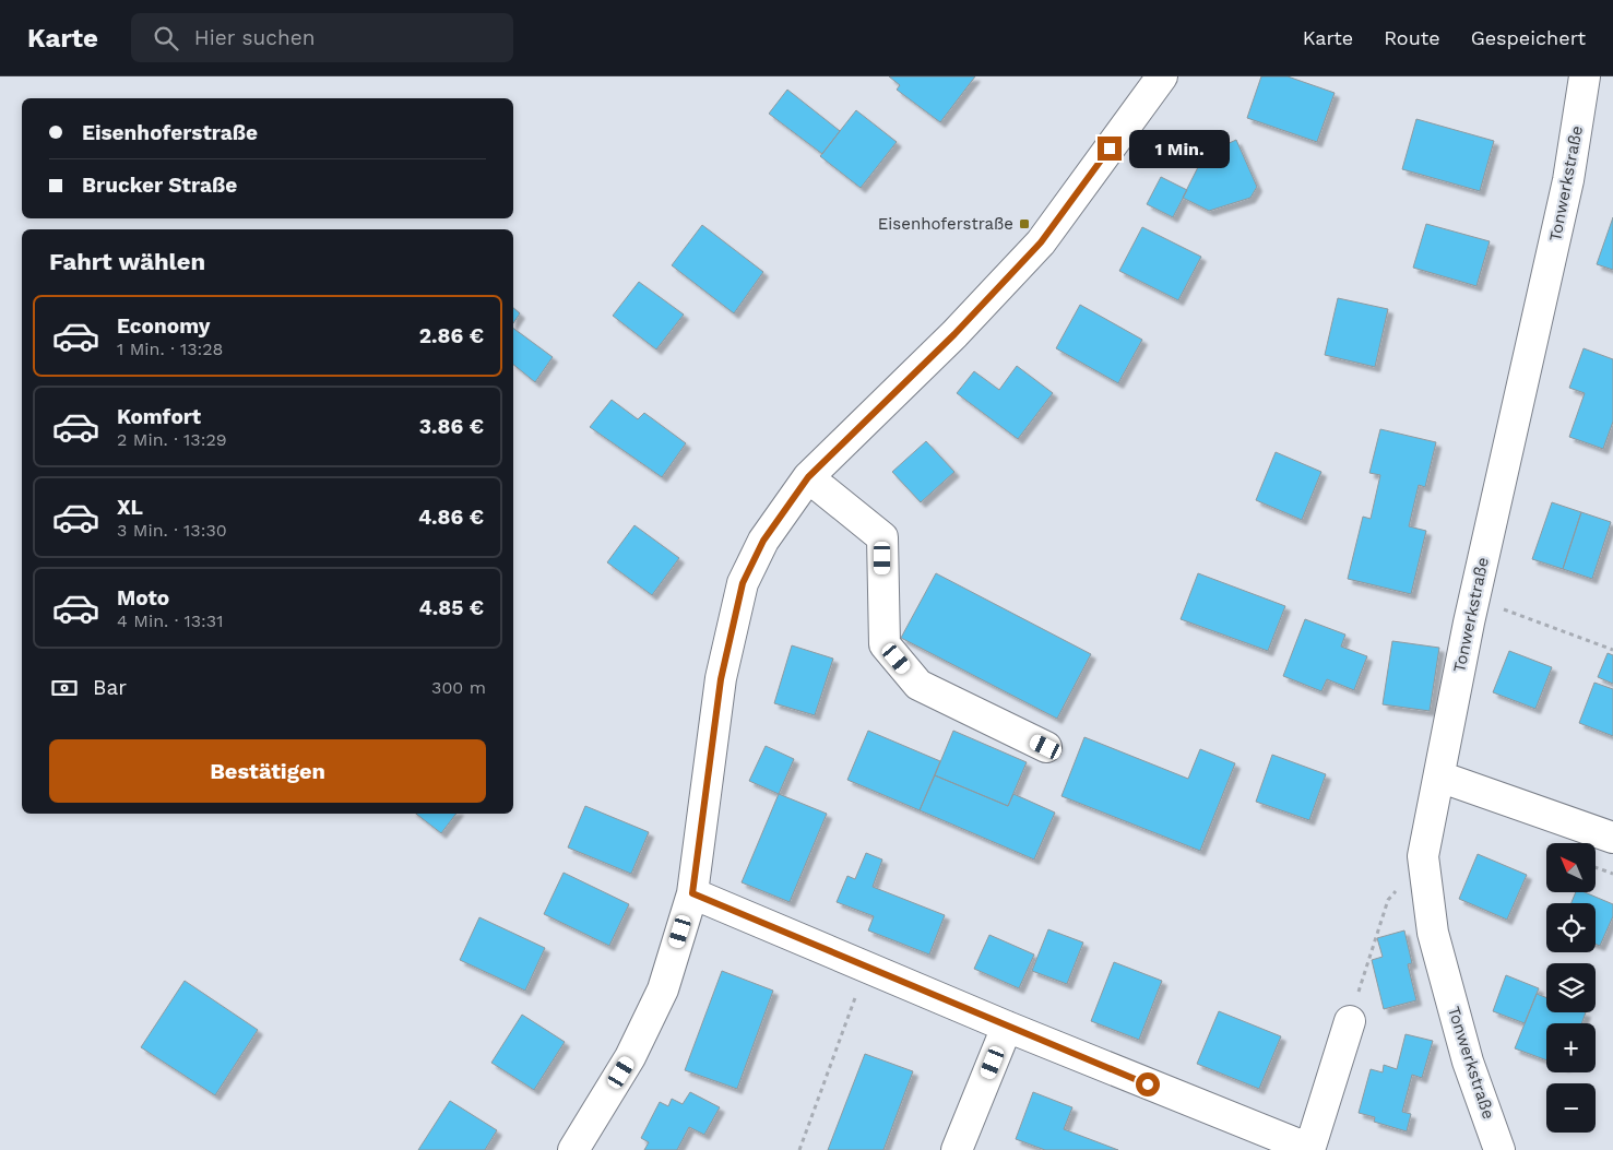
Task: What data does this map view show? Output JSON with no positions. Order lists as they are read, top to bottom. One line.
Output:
{"streets":{"street":["Tonwerkstraße"]},"places":{"transit":["Eisenhoferstraße"]},"north":"top left","page":{"header":"Karte","search":"Hier suchen","nav":["Karte","Route","Gespeichert"],"banner":["Eisenhoferstraße","Brucker Straße"],"bubble":"1 Min.","heading":"Fahrt wählen","list":[{"name":"Economy","note":"1 Min. · 13:28","value":"2.86 €"},{"name":"Komfort","note":"2 Min. · 13:29","value":"3.86 €"},{"name":"XL","note":"3 Min. · 13:30","value":"4.86 €"},{"name":"Moto","note":"4 Min. · 13:31","value":"4.85 €"}],"pay":["Bar","300 m"],"buttons":"Bestätigen","map_buttons":["+","−"]}}
